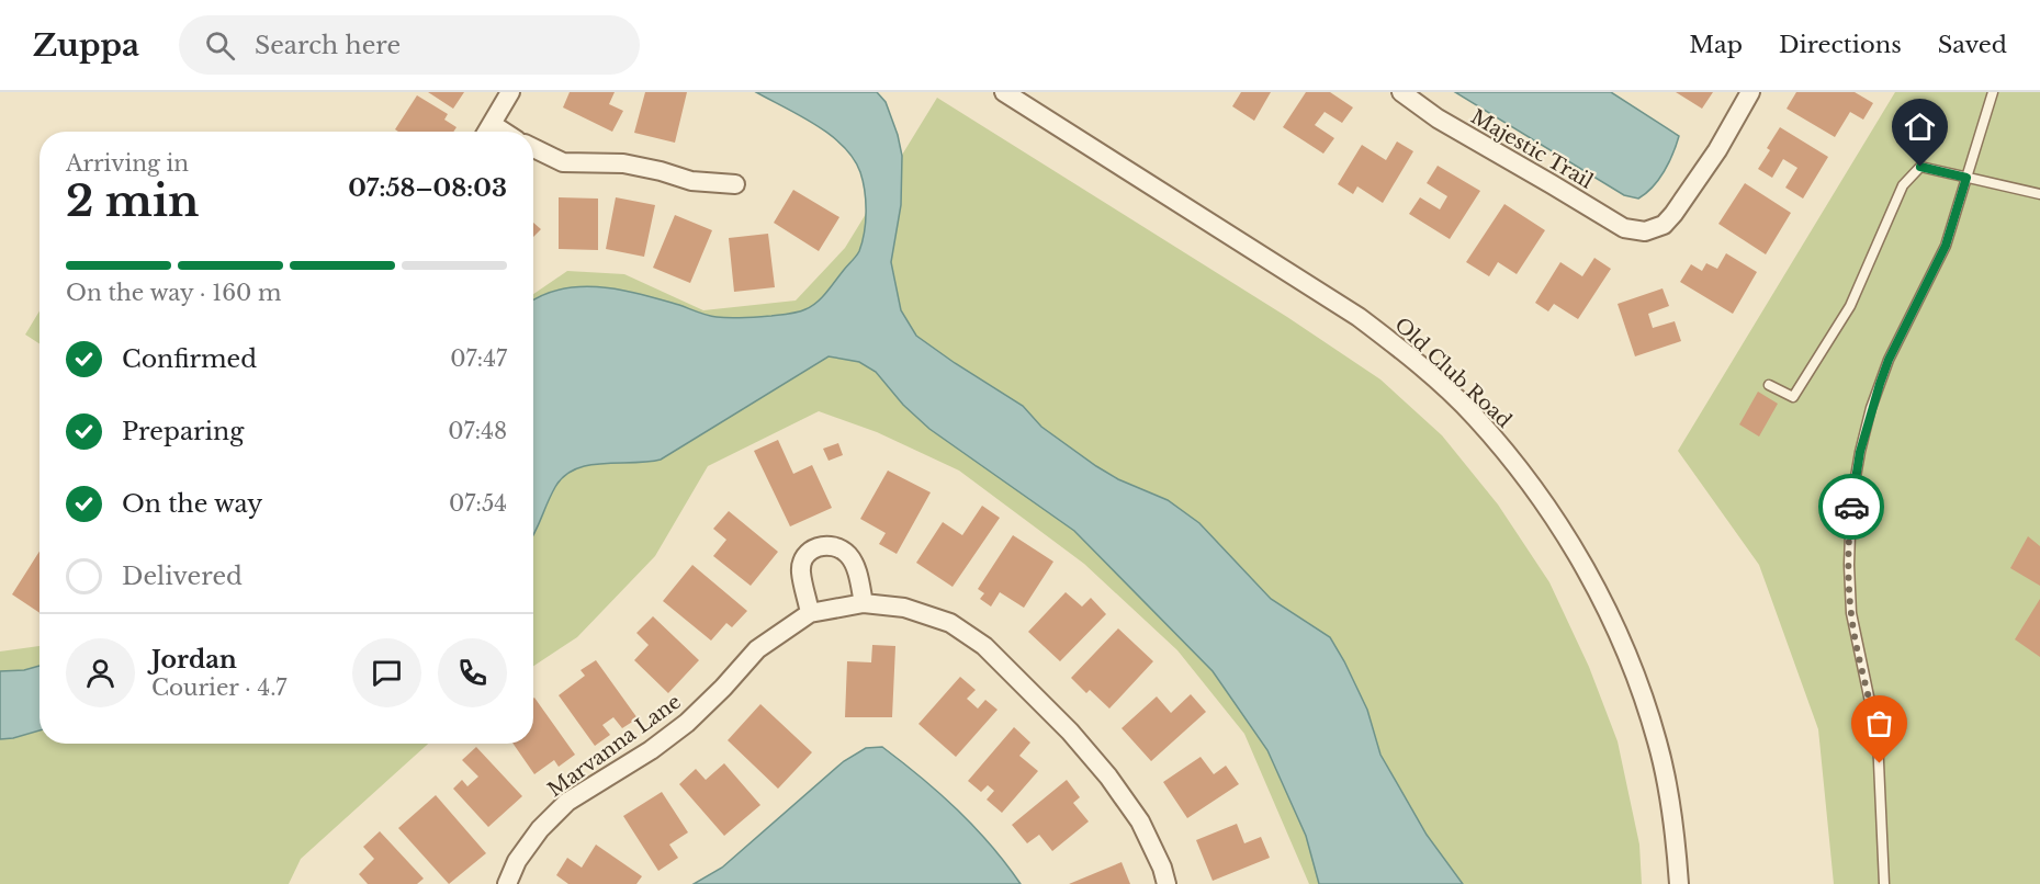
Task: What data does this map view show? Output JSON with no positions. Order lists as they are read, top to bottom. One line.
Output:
{"streets":{"street":["Majestic Trail","Old Club Road","Marvanna Lane"]},"page":{"header":"Zuppa","search":"Search here","nav":["Map","Directions","Saved"],"heading":["2 min","Arriving in","07:58–08:03"],"panel":["Jordan","Courier · 4.7"],"bar":"On the way · 160 m","list":[["Confirmed","07:47"],["Preparing","07:48"],["On the way","07:54"],"Delivered"]}}
